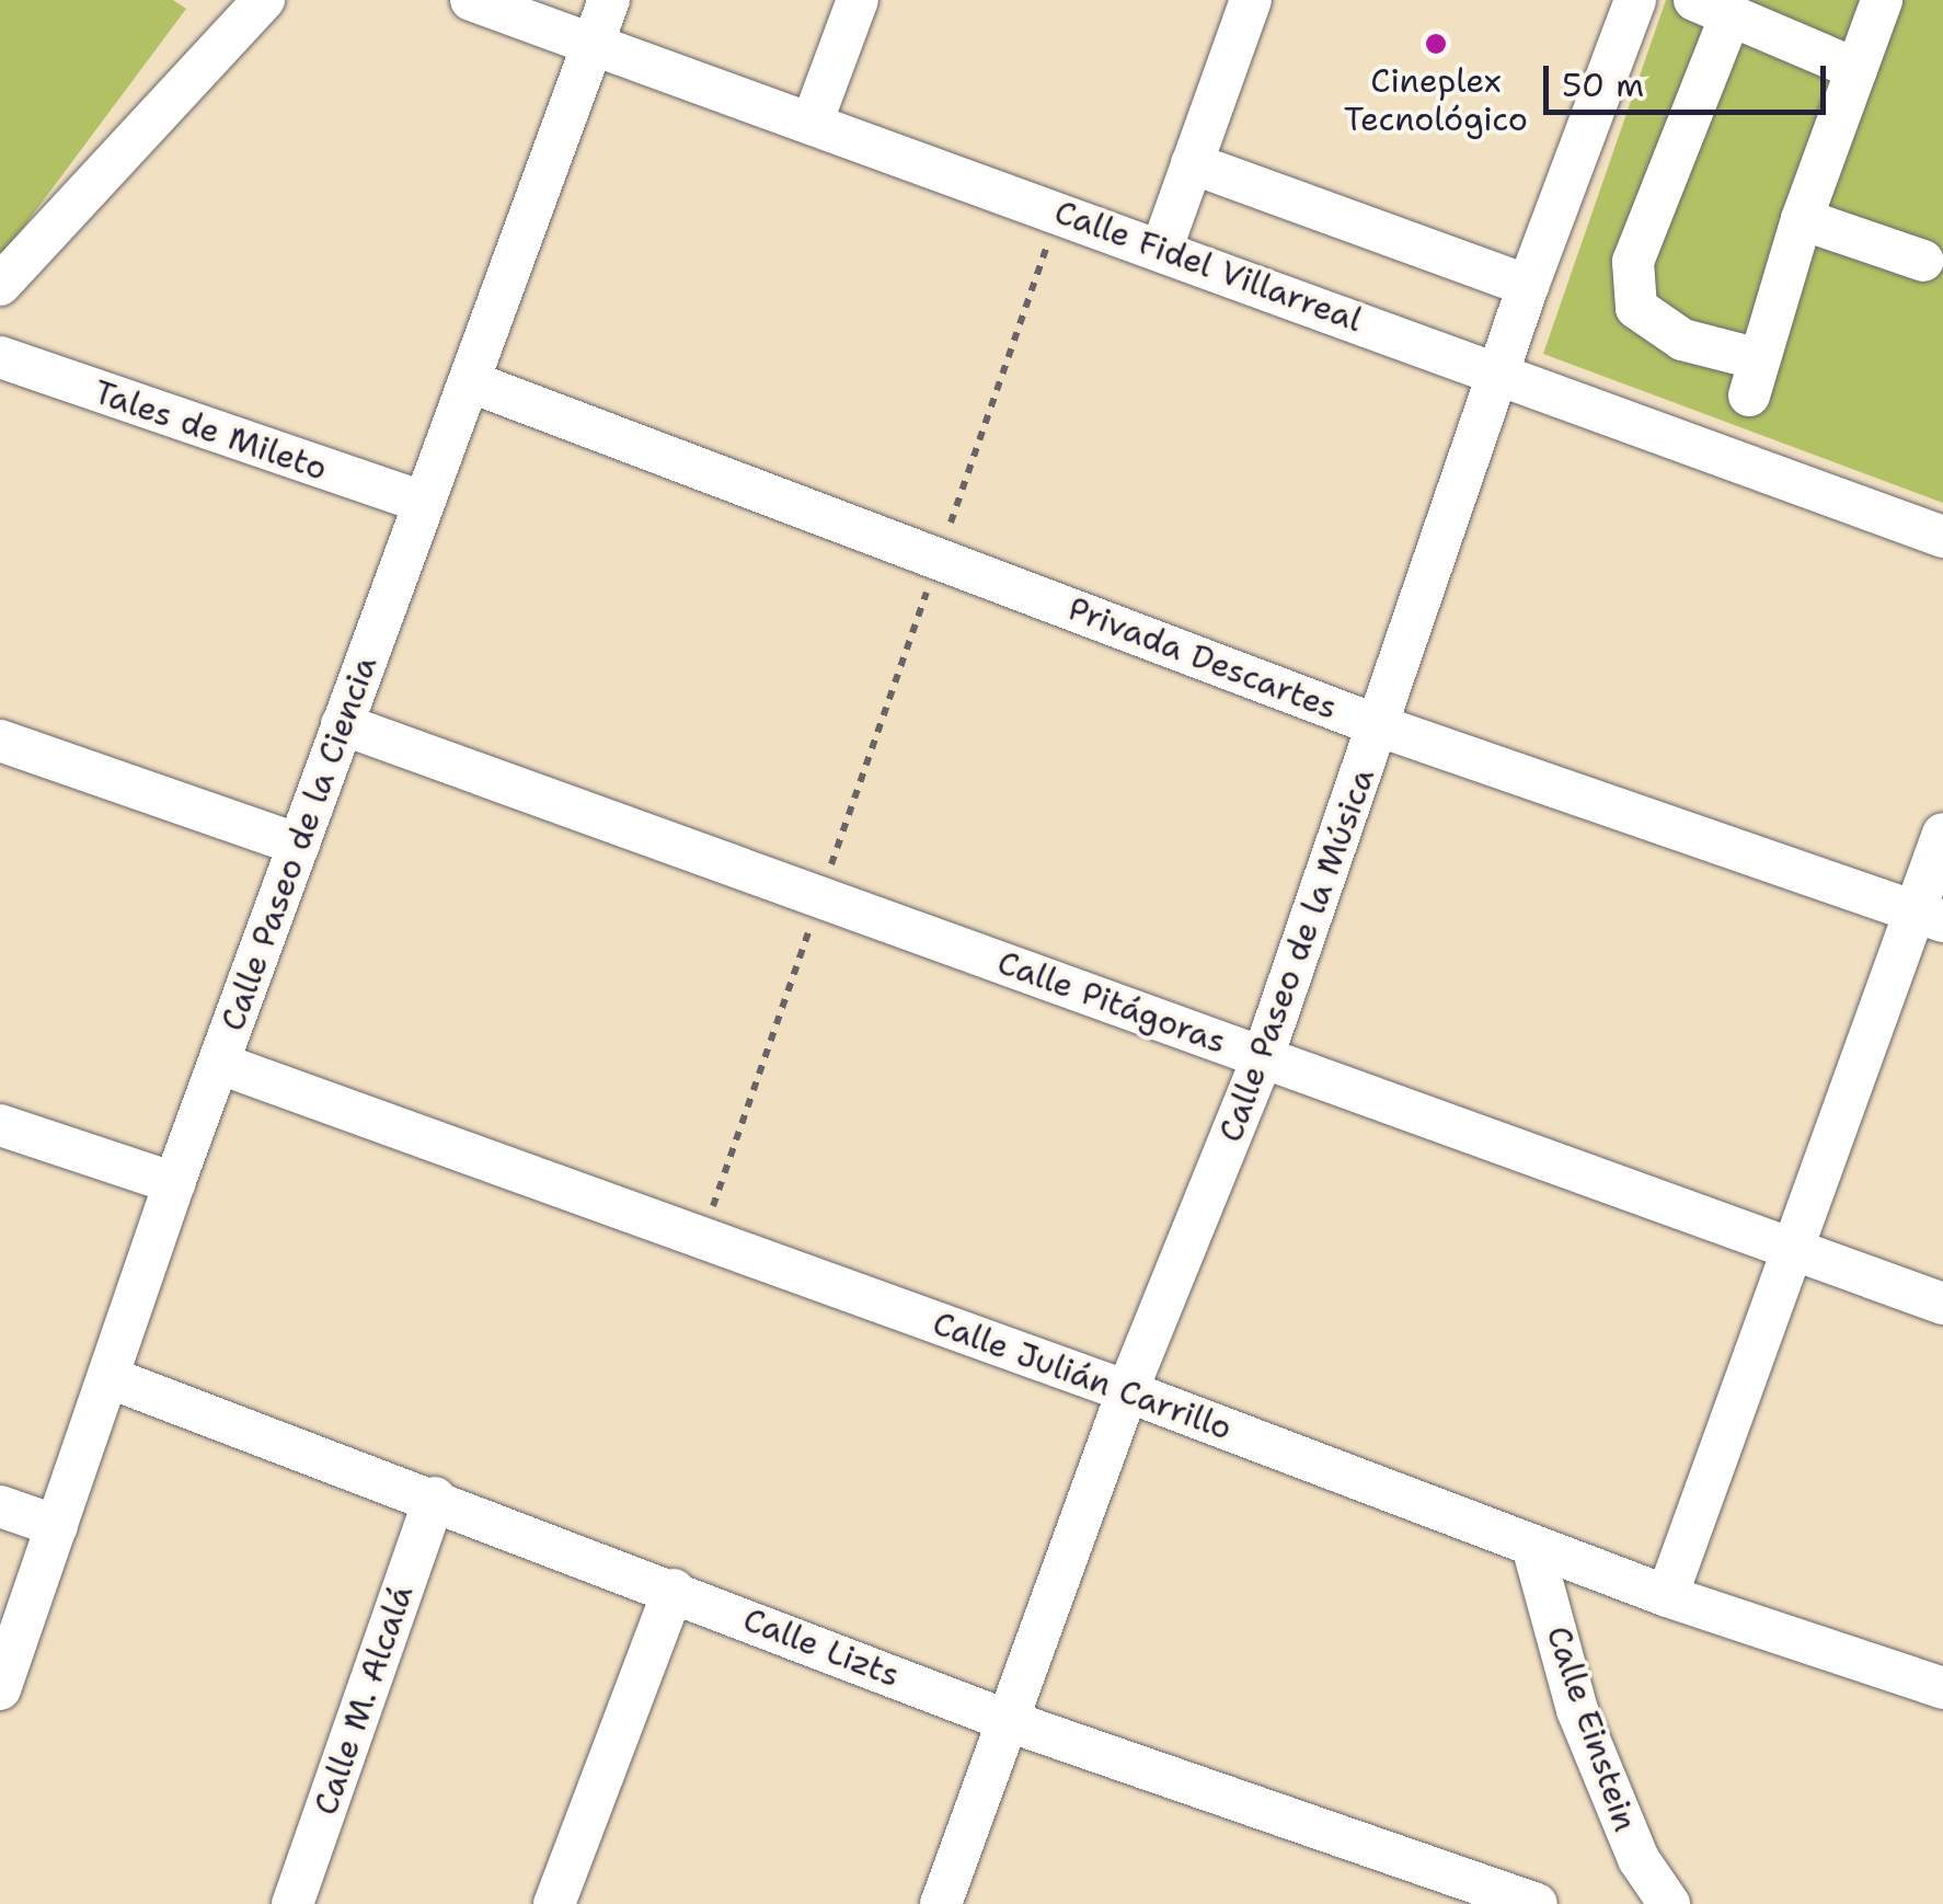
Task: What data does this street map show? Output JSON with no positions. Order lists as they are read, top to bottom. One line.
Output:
{"streets":{"street":["Calle Fidel Villarreal","Tales de Mileto","Privada Descartes","Calle Paseo de la Ciencia","Calle Paseo de la Música","Calle Pitágoras","Calle Julián Carrillo","Calle Lizts","Calle M. Alcalá","Calle Einstein"]},"crossings":[["Calle Fidel Villarreal","Calle Paseo de la Ciencia"],["Calle Fidel Villarreal","Calle Paseo de la Música"],["Tales de Mileto","Calle Paseo de la Ciencia"],["Privada Descartes","Calle Paseo de la Ciencia"],["Privada Descartes","Calle Paseo de la Música"],["Calle Paseo de la Ciencia","Calle Pitágoras"],["Calle Paseo de la Ciencia","Calle Julián Carrillo"],["Calle Paseo de la Ciencia","Calle Lizts"],["Calle Paseo de la Música","Calle Pitágoras"],["Calle Paseo de la Música","Calle Julián Carrillo"],["Calle Paseo de la Música","Calle Lizts"],["Calle Julián Carrillo","Calle Einstein"],["Calle Lizts","Calle M. Alcalá"]],"places":["Cineplex Tecnológico"],"scale_bar":"50 m"}
